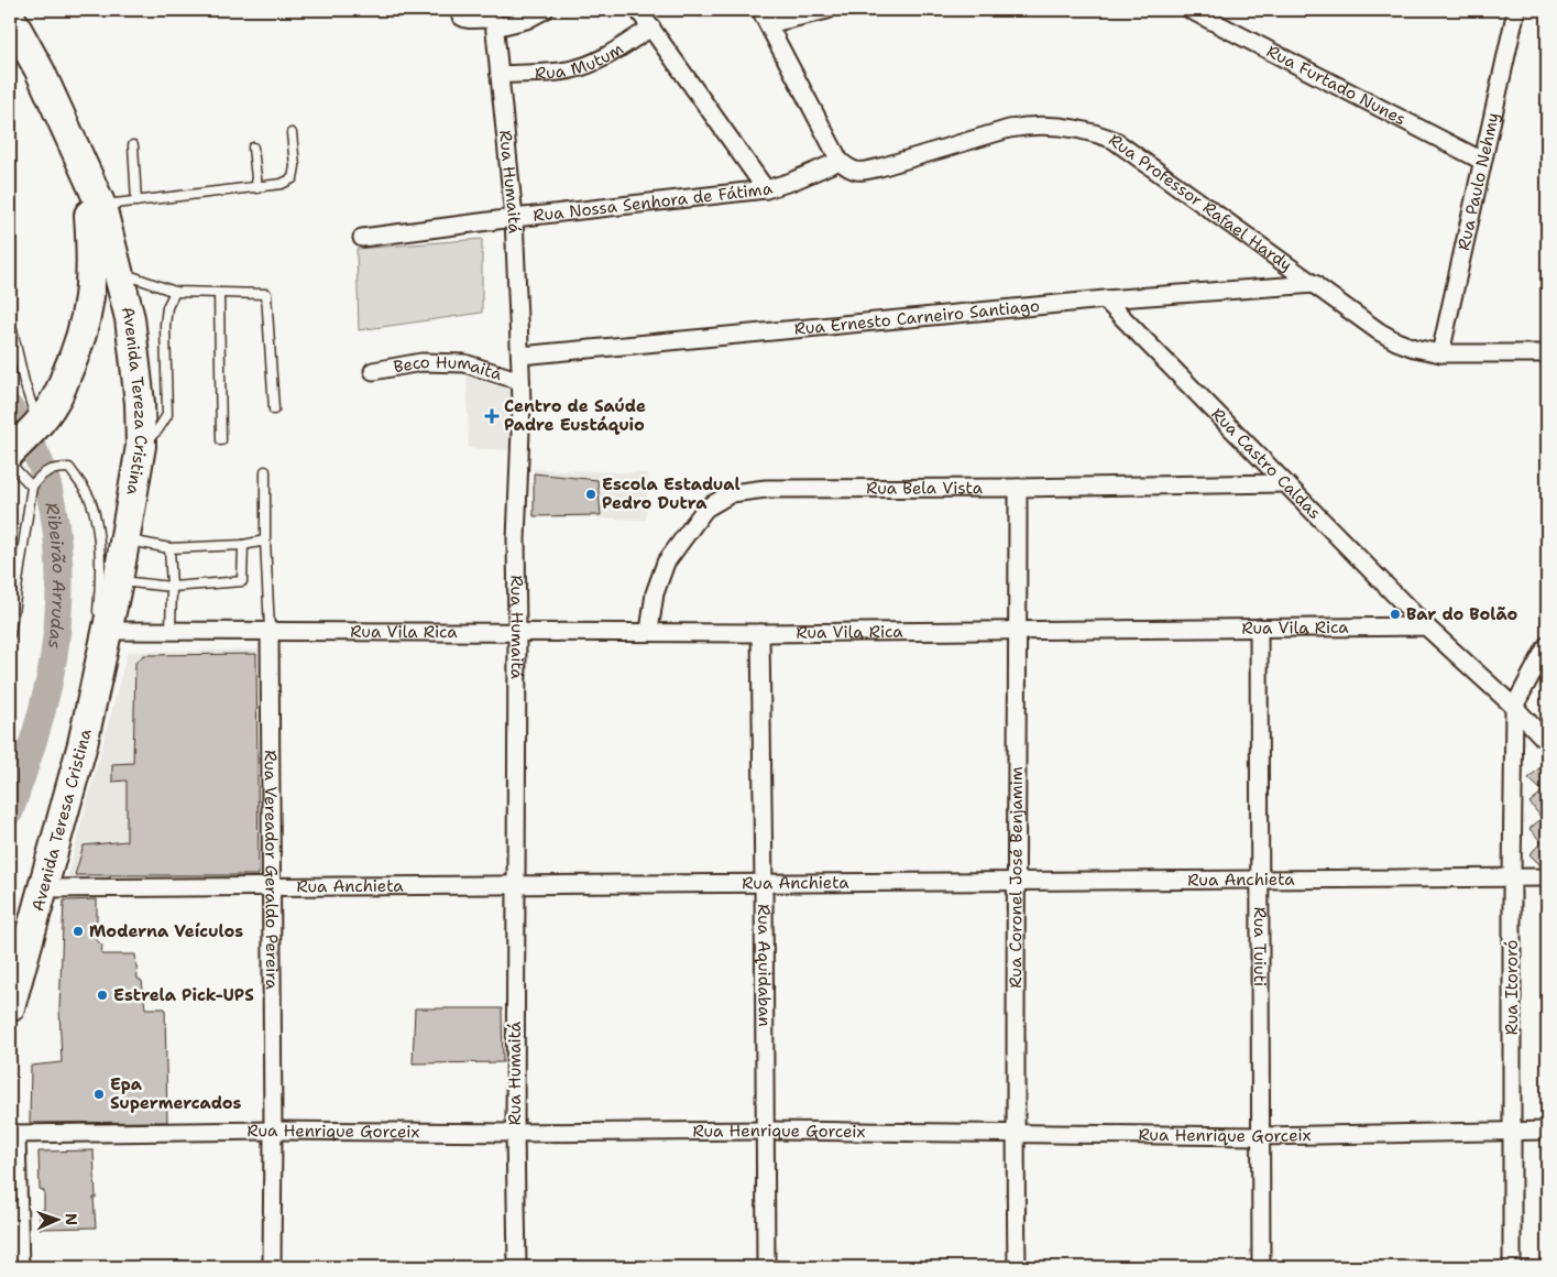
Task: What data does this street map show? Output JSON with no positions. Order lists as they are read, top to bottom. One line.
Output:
{"streets":{"highway":["Avenida Tereza Cristina","Avenida Teresa Cristina"],"street":["Rua Mutum","Rua Furtado Nunes","Rua Humaitá","Rua Paulo Nehmy","Rua Nossa Senhora de Fátima","Rua Professor Rafael Hardy","Rua Ernesto Carneiro Santiago","Beco Humaitá","Rua Castro Caldas","Rua Bela Vista","Rua Vila Rica","Rua Vereador Geraldo Pereira","Rua Coronel José Benjamim","Rua Anchieta","Rua Tuiuti","Rua Aquidaban","Rua Itororó","Rua Henrique Gorceix"]},"crossings":[["Rua Mutum","Rua Humaitá"],["Rua Furtado Nunes","Rua Paulo Nehmy"],["Rua Humaitá","Rua Nossa Senhora de Fátima"],["Rua Humaitá","Rua Ernesto Carneiro Santiago"],["Rua Humaitá","Beco Humaitá"],["Rua Humaitá","Rua Vila Rica"],["Rua Humaitá","Rua Anchieta"],["Rua Humaitá","Rua Henrique Gorceix"],["Rua Paulo Nehmy","Rua Professor Rafael Hardy"],["Rua Nossa Senhora de Fátima","Rua Professor Rafael Hardy"],["Rua Professor Rafael Hardy","Rua Ernesto Carneiro Santiago"],["Rua Ernesto Carneiro Santiago","Rua Castro Caldas"],["Avenida Tereza Cristina","Rua Vila Rica"],["Avenida Tereza Cristina","Avenida Teresa Cristina"],["Rua Castro Caldas","Rua Bela Vista"],["Rua Castro Caldas","Rua Vila Rica"],["Rua Bela Vista","Rua Vila Rica"],["Rua Bela Vista","Rua Coronel José Benjamim"],["Rua Vila Rica","Avenida Teresa Cristina"],["Rua Vila Rica","Rua Vereador Geraldo Pereira"],["Rua Vila Rica","Rua Coronel José Benjamim"],["Rua Vila Rica","Rua Tuiuti"],["Rua Vila Rica","Rua Aquidaban"],["Avenida Teresa Cristina","Rua Anchieta"],["Rua Vereador Geraldo Pereira","Rua Anchieta"],["Rua Vereador Geraldo Pereira","Rua Henrique Gorceix"],["Rua Coronel José Benjamim","Rua Anchieta"],["Rua Coronel José Benjamim","Rua Henrique Gorceix"],["Rua Anchieta","Rua Tuiuti"],["Rua Anchieta","Rua Aquidaban"],["Rua Anchieta","Rua Itororó"],["Rua Tuiuti","Rua Henrique Gorceix"],["Rua Aquidaban","Rua Henrique Gorceix"],["Rua Itororó","Rua Henrique Gorceix"]],"water":["Ribeirão Arrudas"],"places":{"health":["Centro de Saúde Padre Eustáquio"],"other":["Escola Estadual Pedro Dutra","Bar do Bolão","Moderna Veículos","Estrela Pick-UPS","Epa Supermercados"]},"north":"right"}
